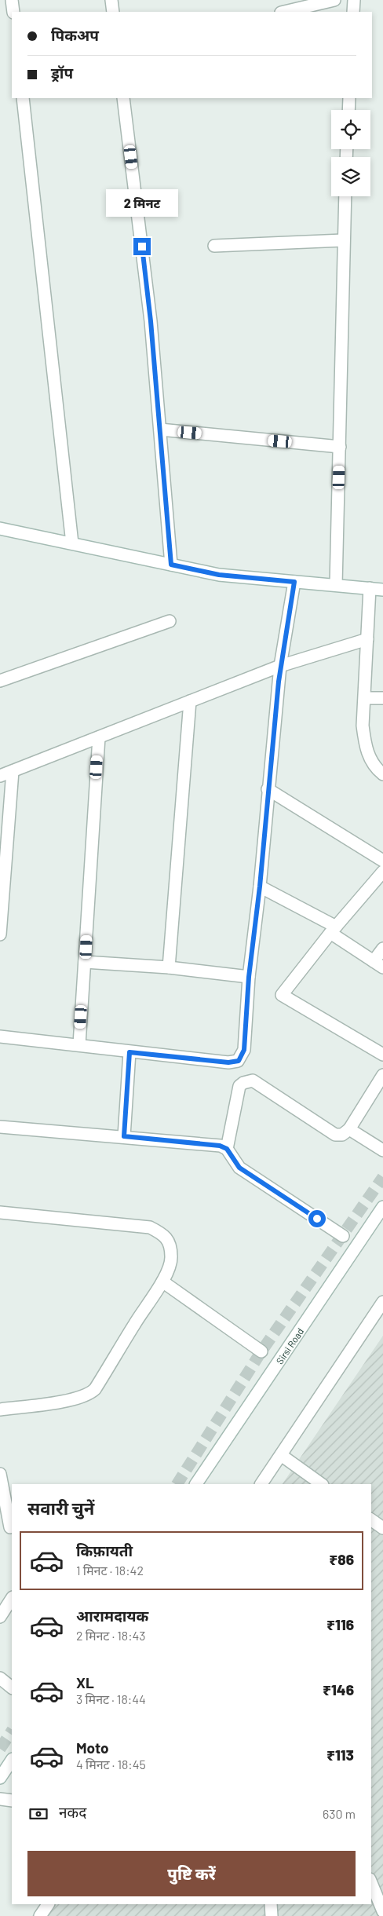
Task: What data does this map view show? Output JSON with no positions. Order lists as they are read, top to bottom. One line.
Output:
{"streets":{"street":["Sirsi Road"]},"page":{"banner":["पिकअप","ड्रॉप"],"bubble":"2 मिनट","heading":"सवारी चुनें","list":[{"name":"किफ़ायती","note":"1 मिनट · 18:42","value":"₹86"},{"name":"आरामदायक","note":"2 मिनट · 18:43","value":"₹116"},{"name":"XL","note":"3 मिनट · 18:44","value":"₹146"},{"name":"Moto","note":"4 मिनट · 18:45","value":"₹113"}],"pay":["नकद","630 m"],"buttons":"पुष्टि करें"}}
